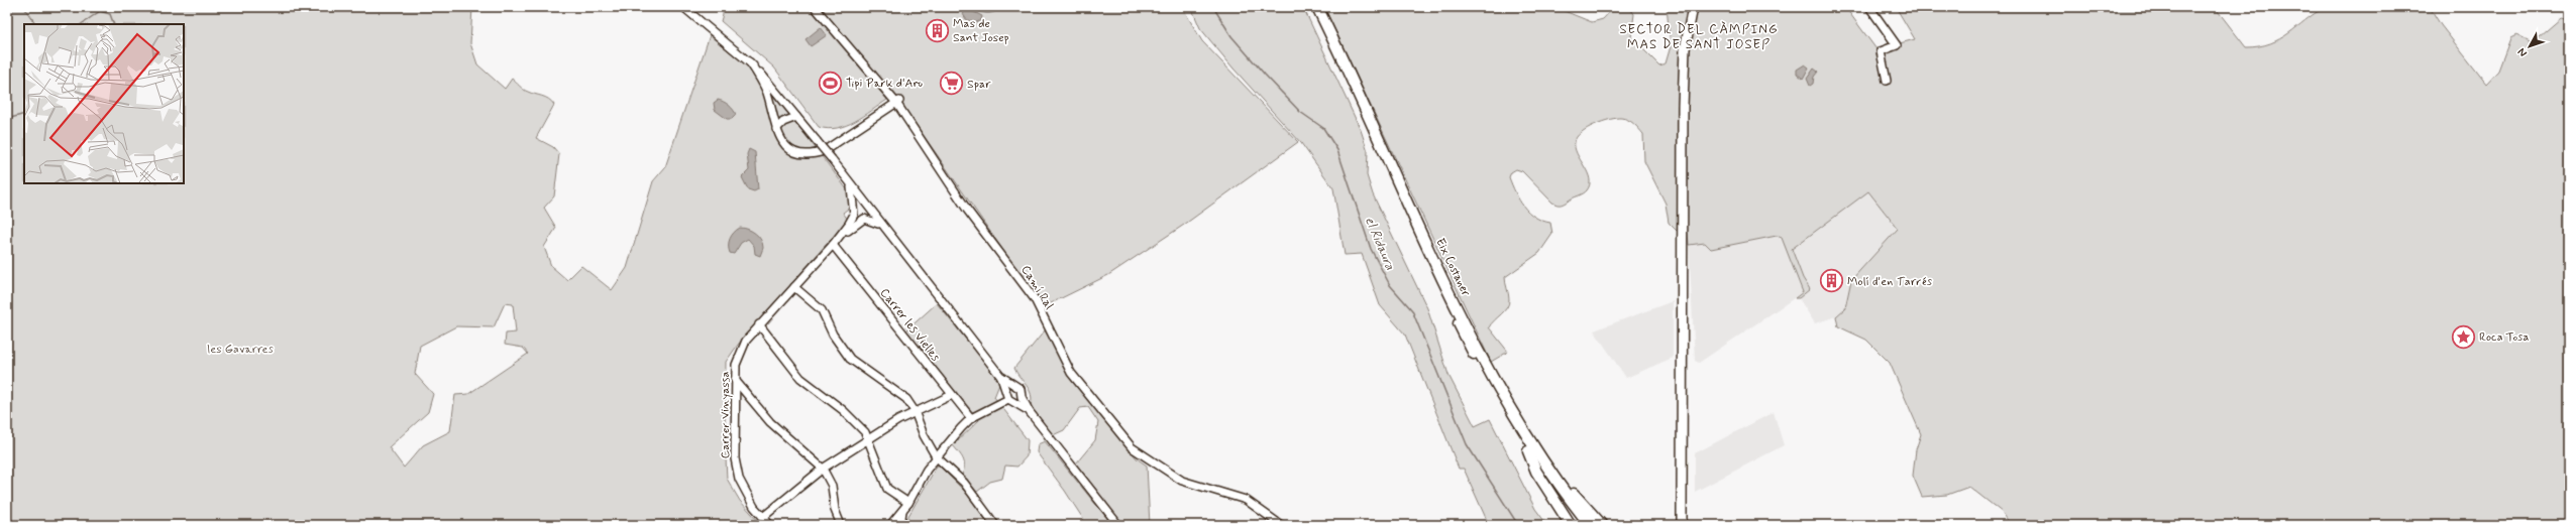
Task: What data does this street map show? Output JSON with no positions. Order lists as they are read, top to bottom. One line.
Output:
{"streets":{"highway":["Eix Costaner"],"street":["Camí Ral","Carrer les Vielles","Carrer Vinyassa"]},"crossings":[["Carrer les Vielles","Carrer Vinyassa"]],"districts":["SECTOR DEL CÀMPING MAS DE SANT JOSEP"],"water":["el Ridaura"],"parks":["les Gavarres"],"places":{"building":["Mas de Sant Josep","Molí d'en Tarrés"],"sports":["Tipi Park d'Aro"],"supermarket":["Spar"],"place":["Roca Tosa"]},"north":"bottom left"}
